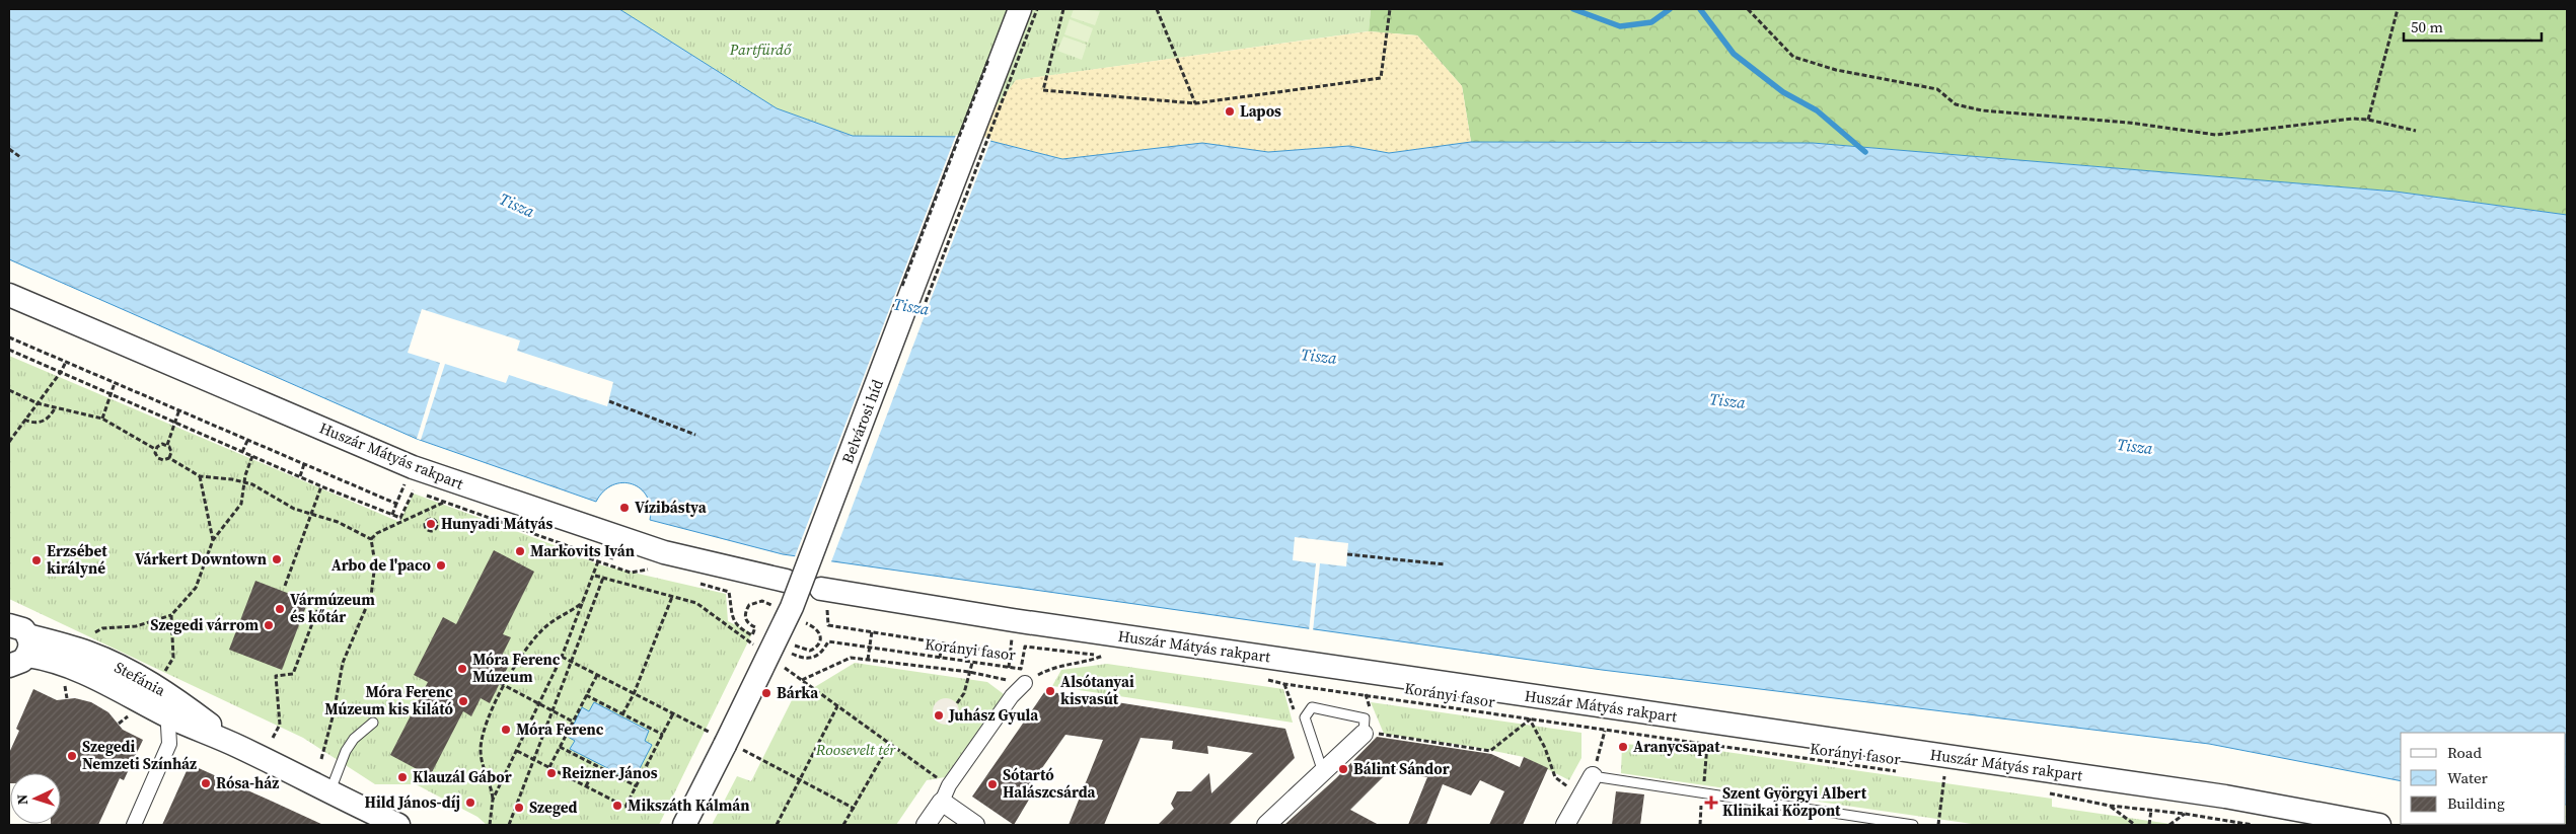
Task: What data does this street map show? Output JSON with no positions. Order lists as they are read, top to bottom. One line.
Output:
{"streets":{"street":["Belvárosi híd","Huszár Mátyás rakpart","Stefánia"],"path":["Korányi fasor"]},"water":["Tisza"],"parks":["Partfürdő","Roosevelt tér"],"places":{"other":["Lapos","Vízibástya","Hunyadi Mátyás","Markovits Iván","Várkert Downtown","Erzsébet királyné","Arbo de l'paco","Vármúzeum és kőtár","Szegedi várrom","Móra Ferenc Múzeum","Alsótanyai kisvasút","Bárka","Móra Ferenc Múzeum kis kilátó","Juhász Gyula","Móra Ferenc","Aranycsapat","Szegedi Nemzeti Színház","Bálint Sándor","Reizner János","Klauzál Gábor","Rósa-ház","Sótartó Halászcsárda","Hild János-díj","Mikszáth Kálmán","Szeged"],"health":["Szent Györgyi Albert Klinikai Központ"]},"legend":["Road","Water","Building"],"scale_bar":"50 m","north":"left"}
